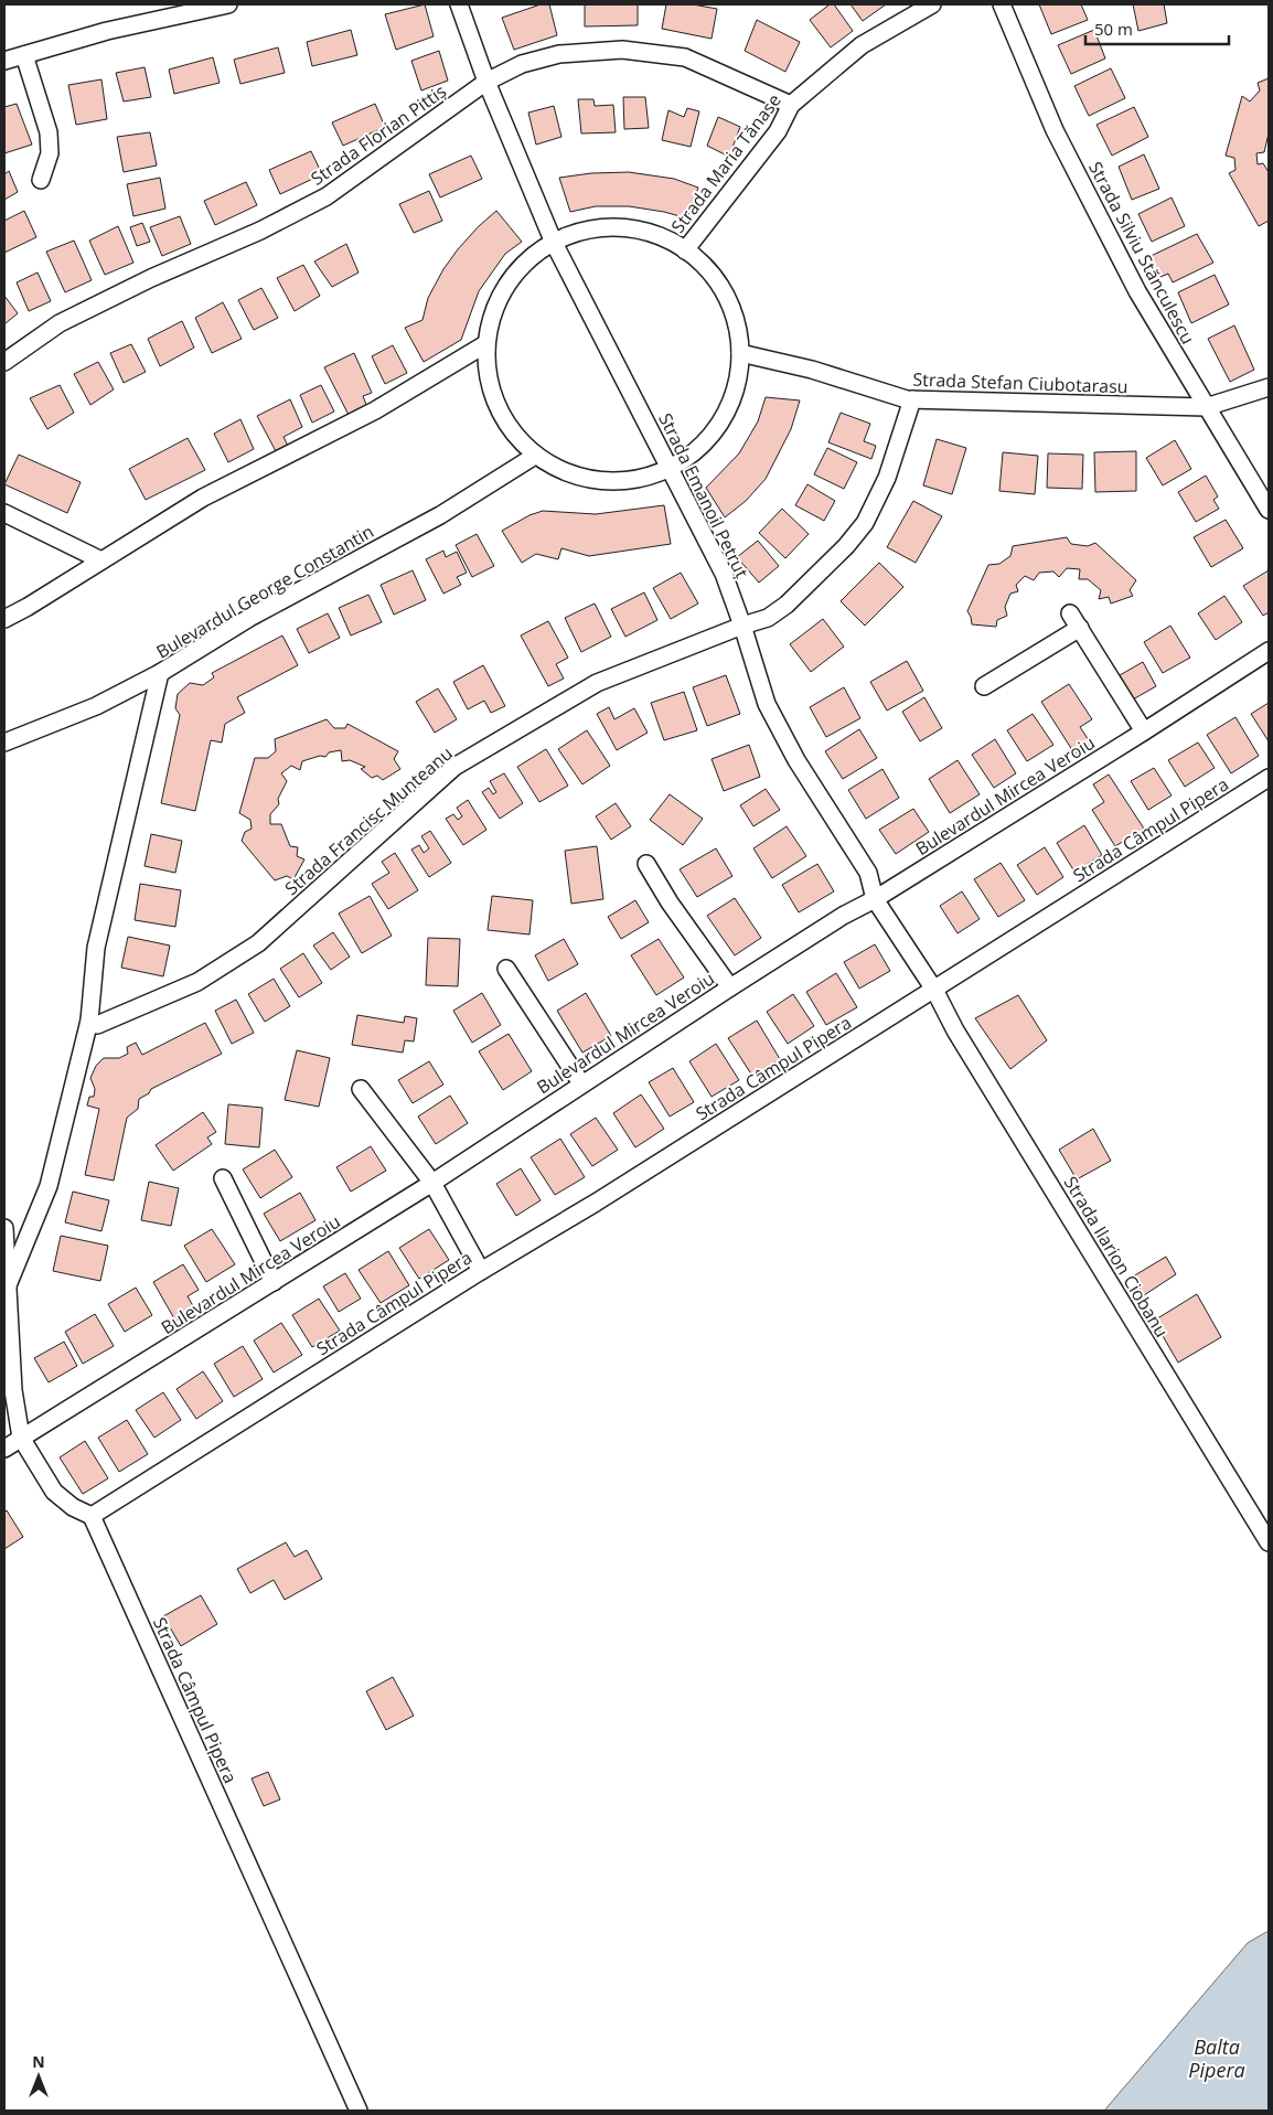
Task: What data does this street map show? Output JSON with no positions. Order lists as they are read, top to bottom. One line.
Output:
{"streets":{"street":["Strada Florian Pittiș","Strada Maria Tănase","Strada Silviu Stănculescu","Strada Stefan Ciubotarasu","Strada Emanoil Petruț","Bulevardul George Constantin","Bulevardul Mircea Veroiu","Strada Francisc Munteanu","Strada Câmpul Pipera","Strada Ilarion Ciobanu"]},"crossings":[["Strada Florian Pittiș","Strada Maria Tănase"],["Strada Florian Pittiș","Strada Emanoil Petruț"],["Strada Silviu Stănculescu","Strada Stefan Ciubotarasu"],["Strada Stefan Ciubotarasu","Strada Francisc Munteanu"],["Strada Emanoil Petruț","Bulevardul Mircea Veroiu"],["Strada Emanoil Petruț","Strada Francisc Munteanu"],["Strada Emanoil Petruț","Strada Câmpul Pipera"],["Strada Emanoil Petruț","Strada Ilarion Ciobanu"],["Strada Câmpul Pipera","Strada Ilarion Ciobanu"]],"water":["Balta Pipera"],"scale_bar":"50 m","north":"top"}
